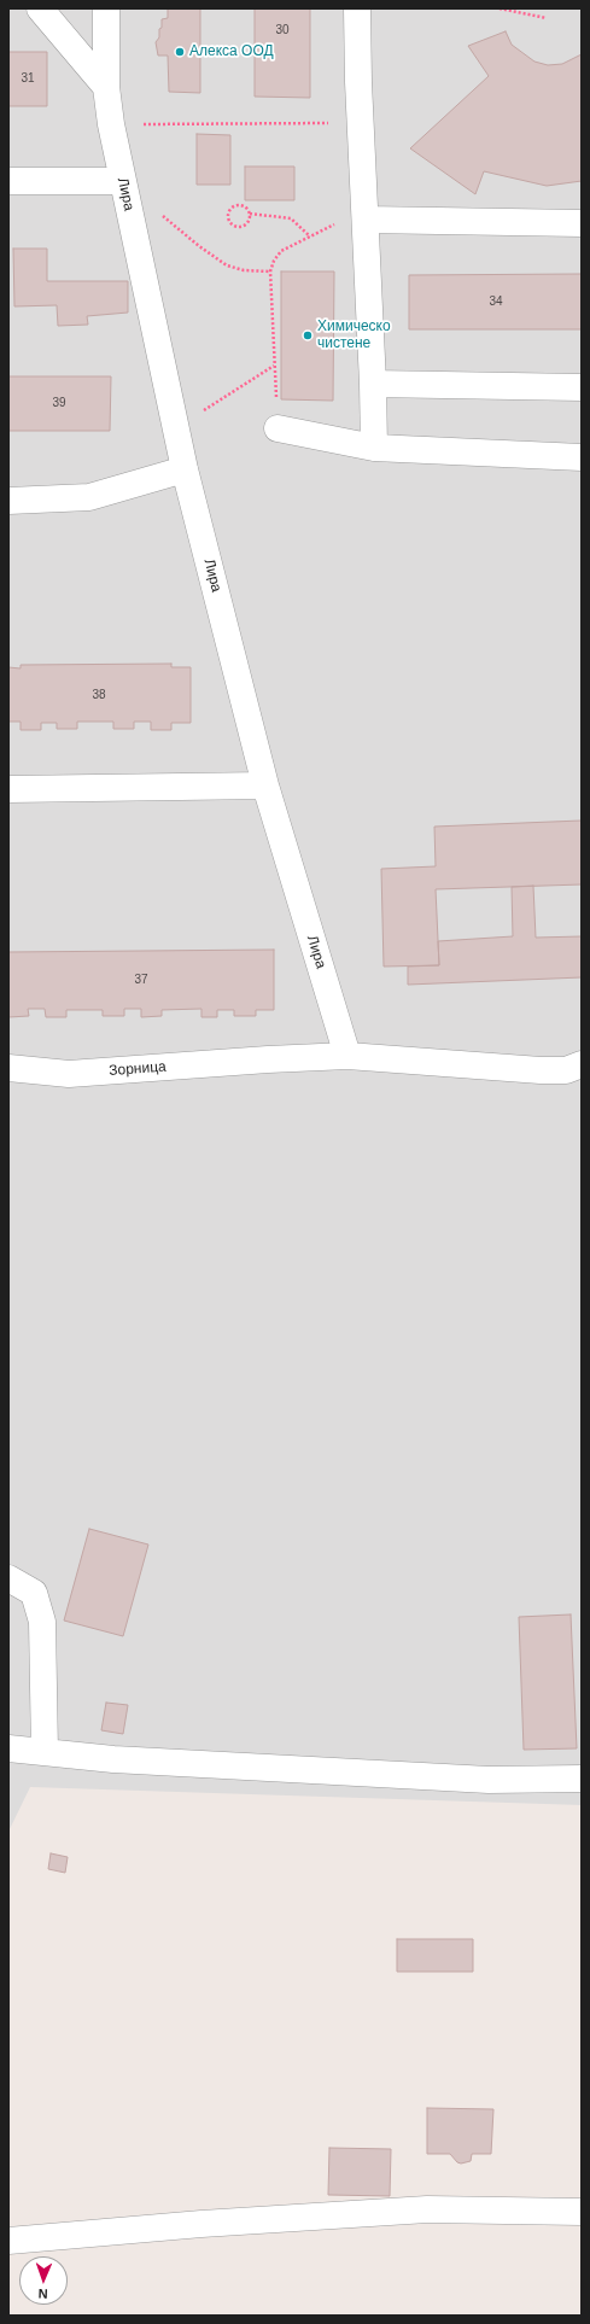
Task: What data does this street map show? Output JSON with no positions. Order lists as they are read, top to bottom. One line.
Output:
{"streets":{"street":["Лира","Зорница"]},"crossings":[["Лира","Зорница"]],"places":["Алекса ООД","Химическо чистене"],"house_numbers":["30","31","34","39","38","37"],"north":"bottom"}
